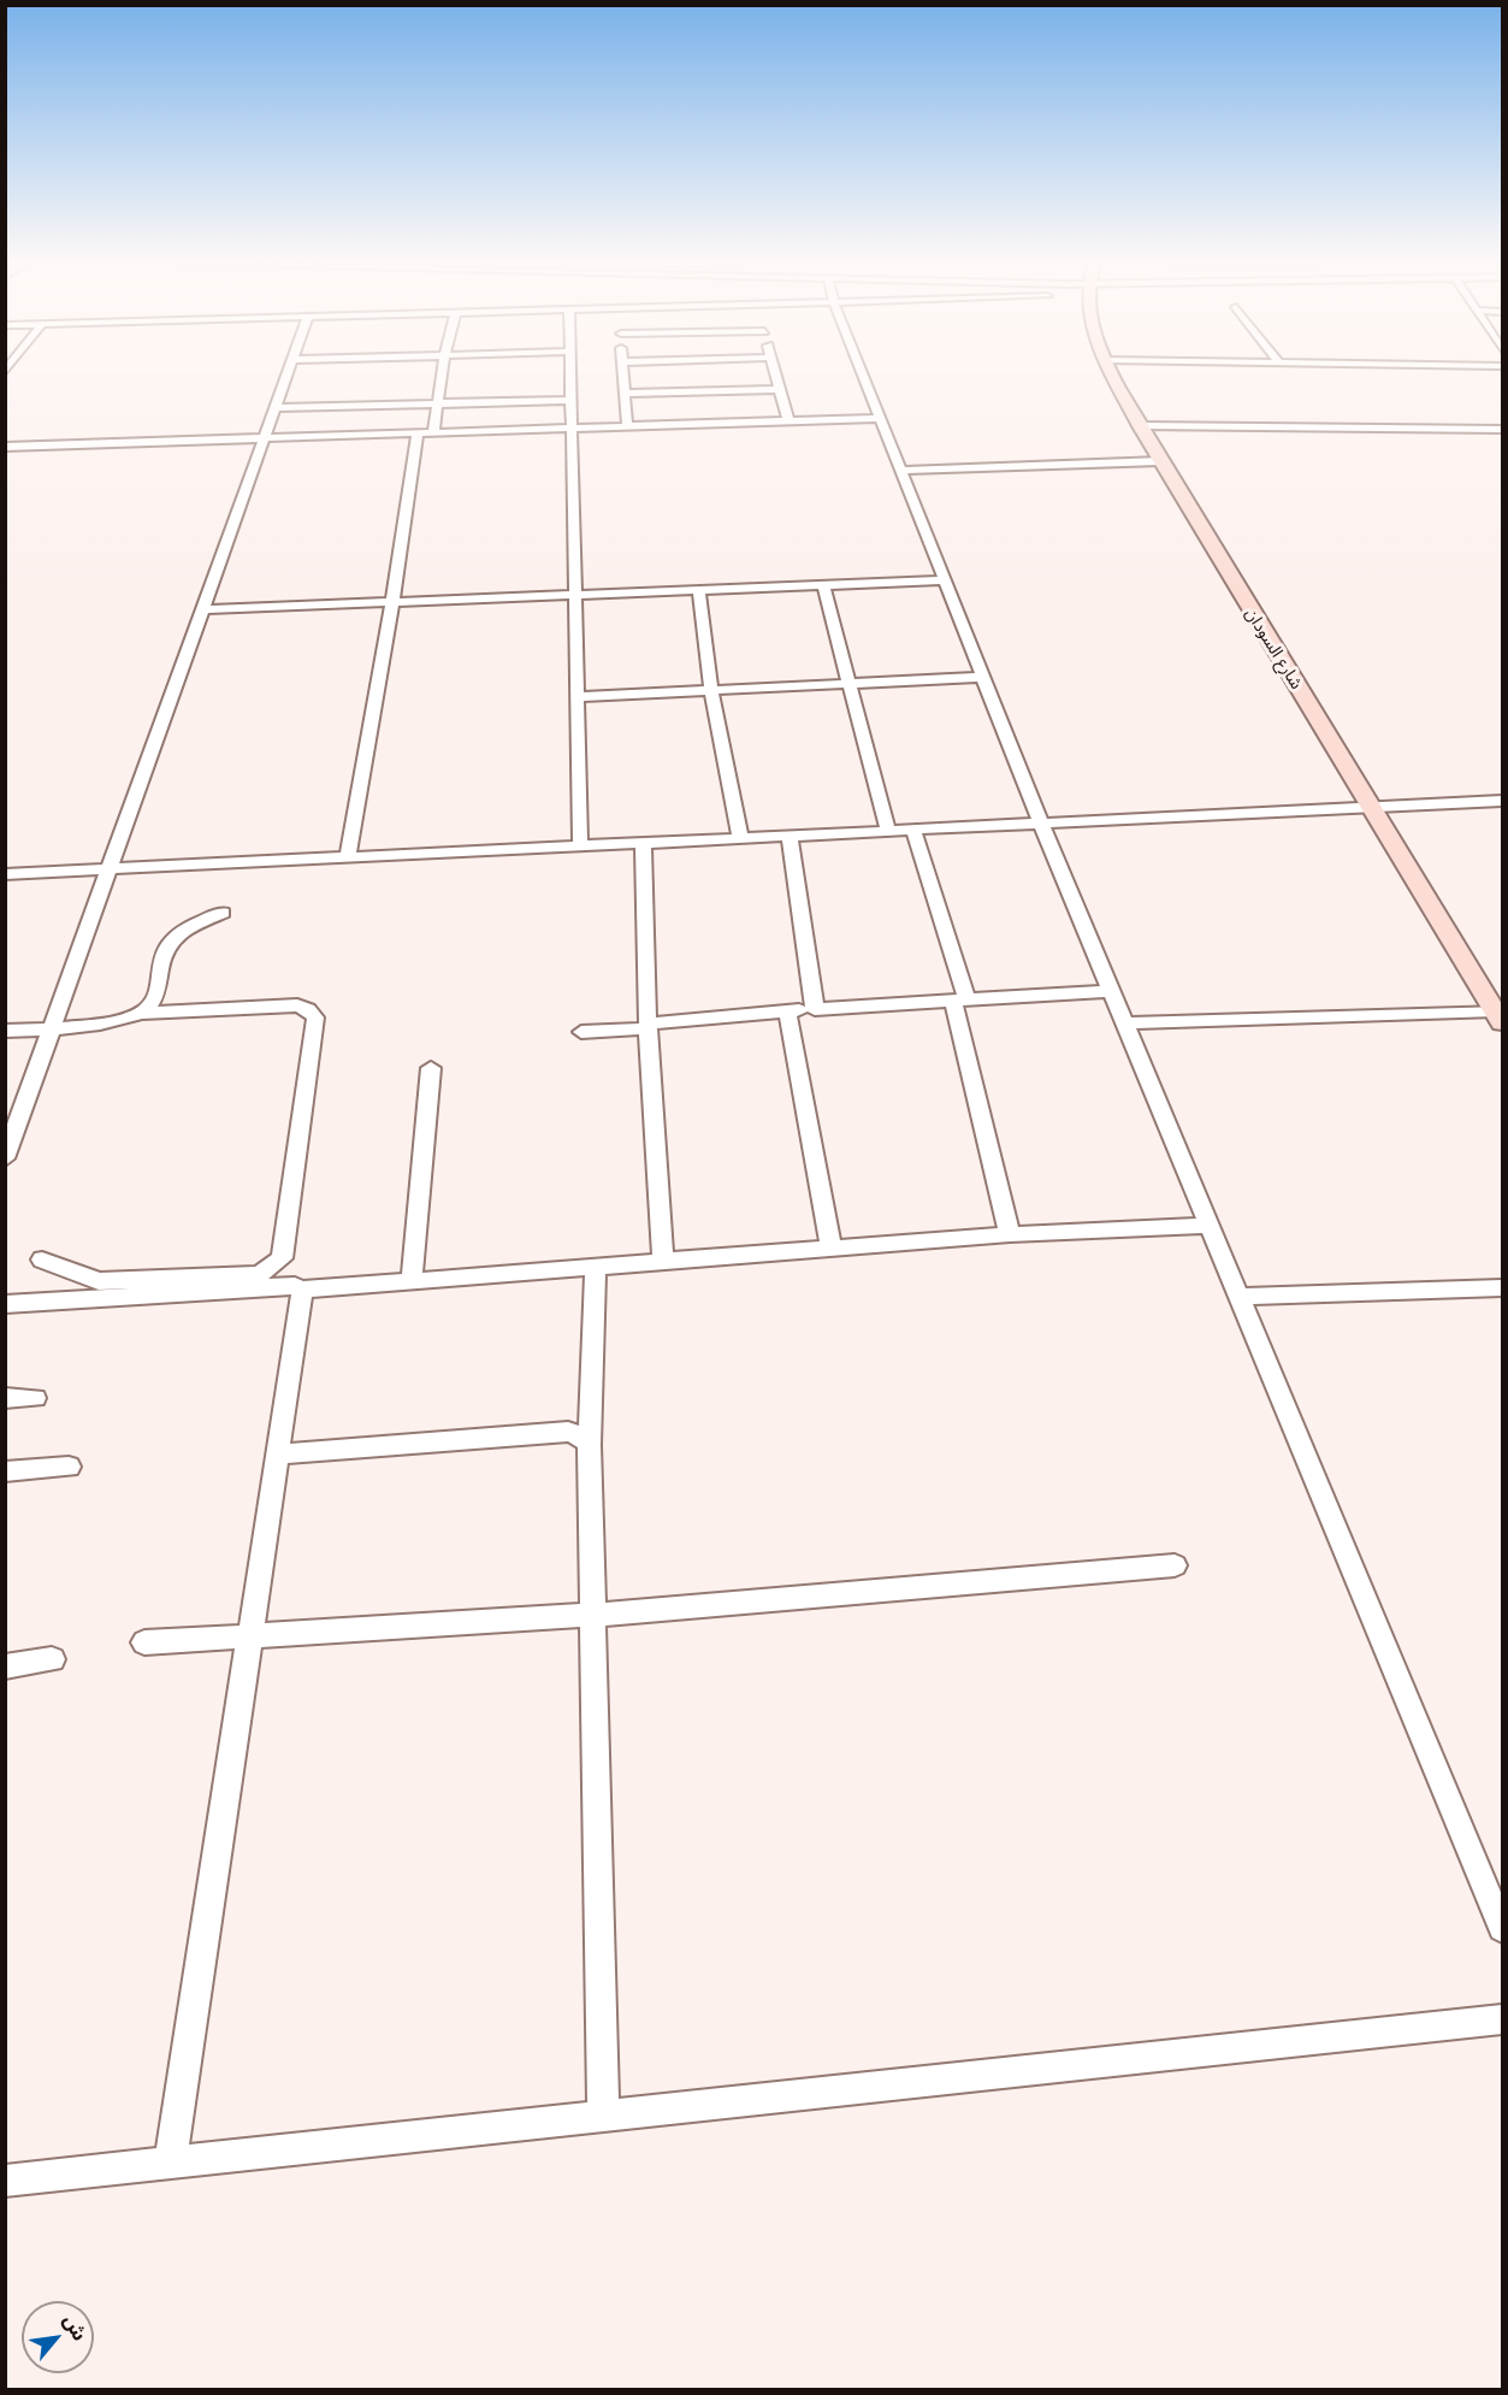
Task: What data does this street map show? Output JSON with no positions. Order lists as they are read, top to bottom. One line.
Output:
{"streets":{"main road":["شارع السودان"]},"north":"top right"}
